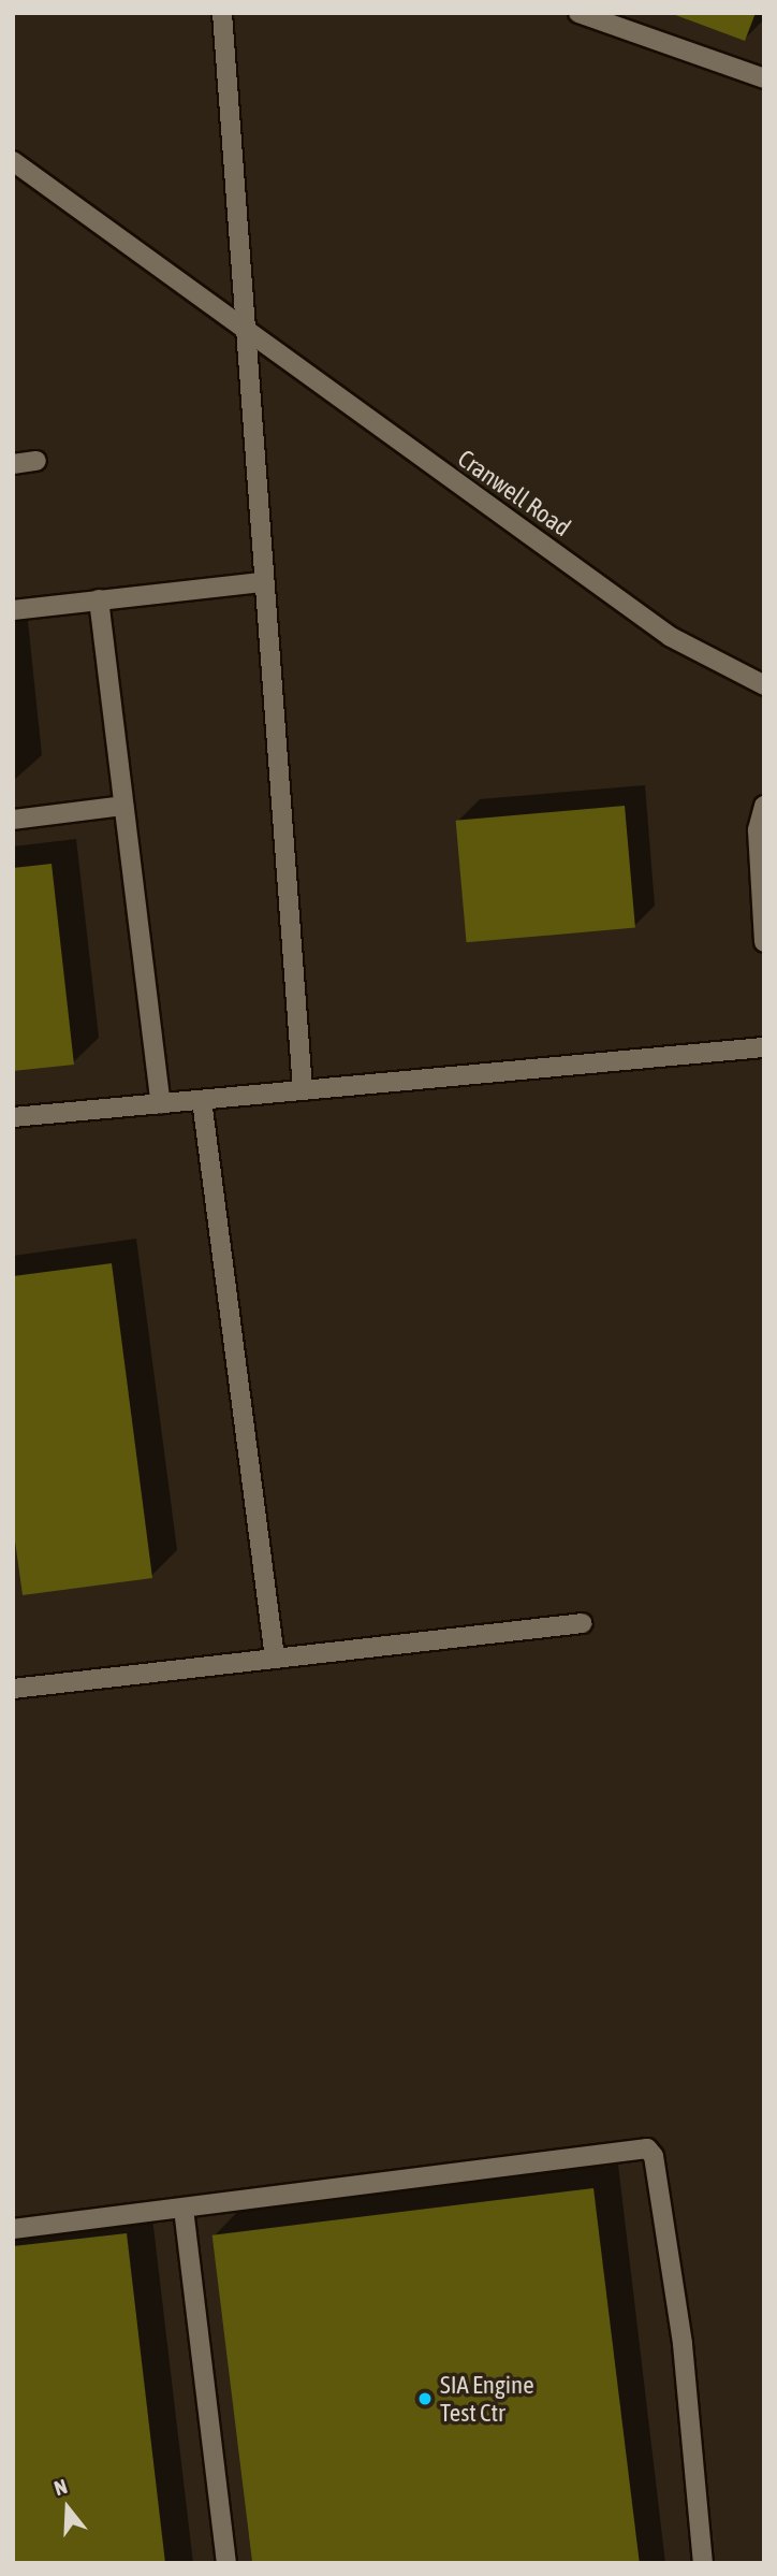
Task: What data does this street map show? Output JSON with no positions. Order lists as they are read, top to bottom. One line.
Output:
{"streets":{"lane":["Cranwell Road"]},"places":["SIA Engine Test Ctr"],"north":"top"}
